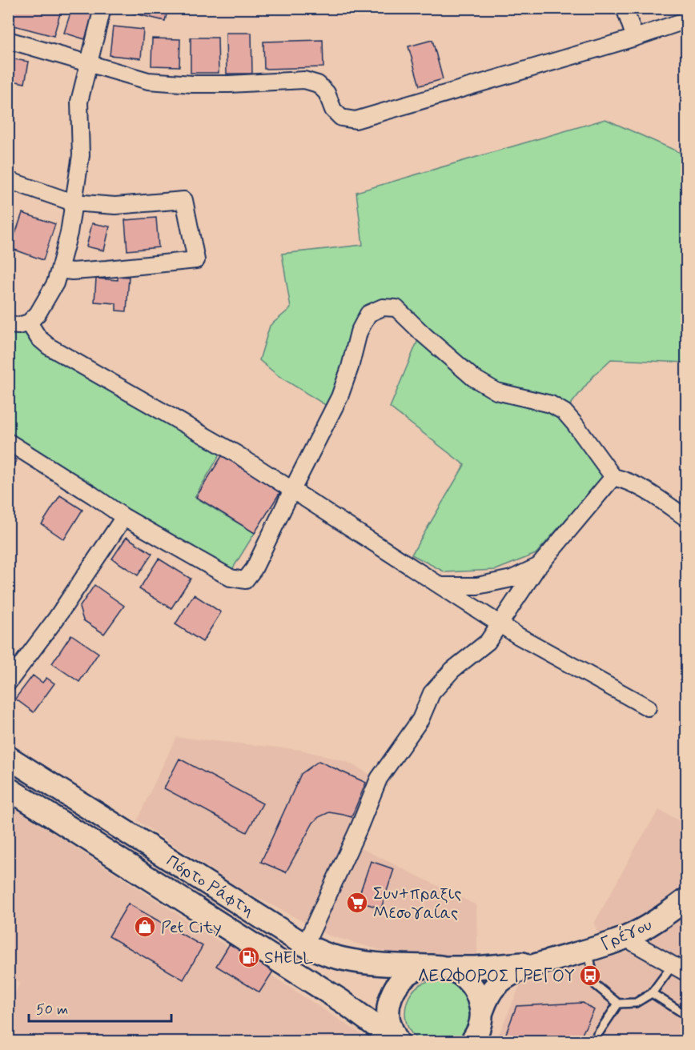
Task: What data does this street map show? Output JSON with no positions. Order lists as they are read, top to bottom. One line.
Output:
{"streets":{"main road":["Πόρτο Ράφτη","Γρέγου"]},"crossings":[["Πόρτο Ράφτη","Γρέγου"]],"places":{"supermarket":["Συν+πραξις Μεσογαίας"],"shop":["Pet City"],"fuel station":["SHELL"],"bus stop":["ΛΕΩΦΟΡΟΣ ΓΡΕΓΟΥ"]},"scale_bar":"50 m"}
